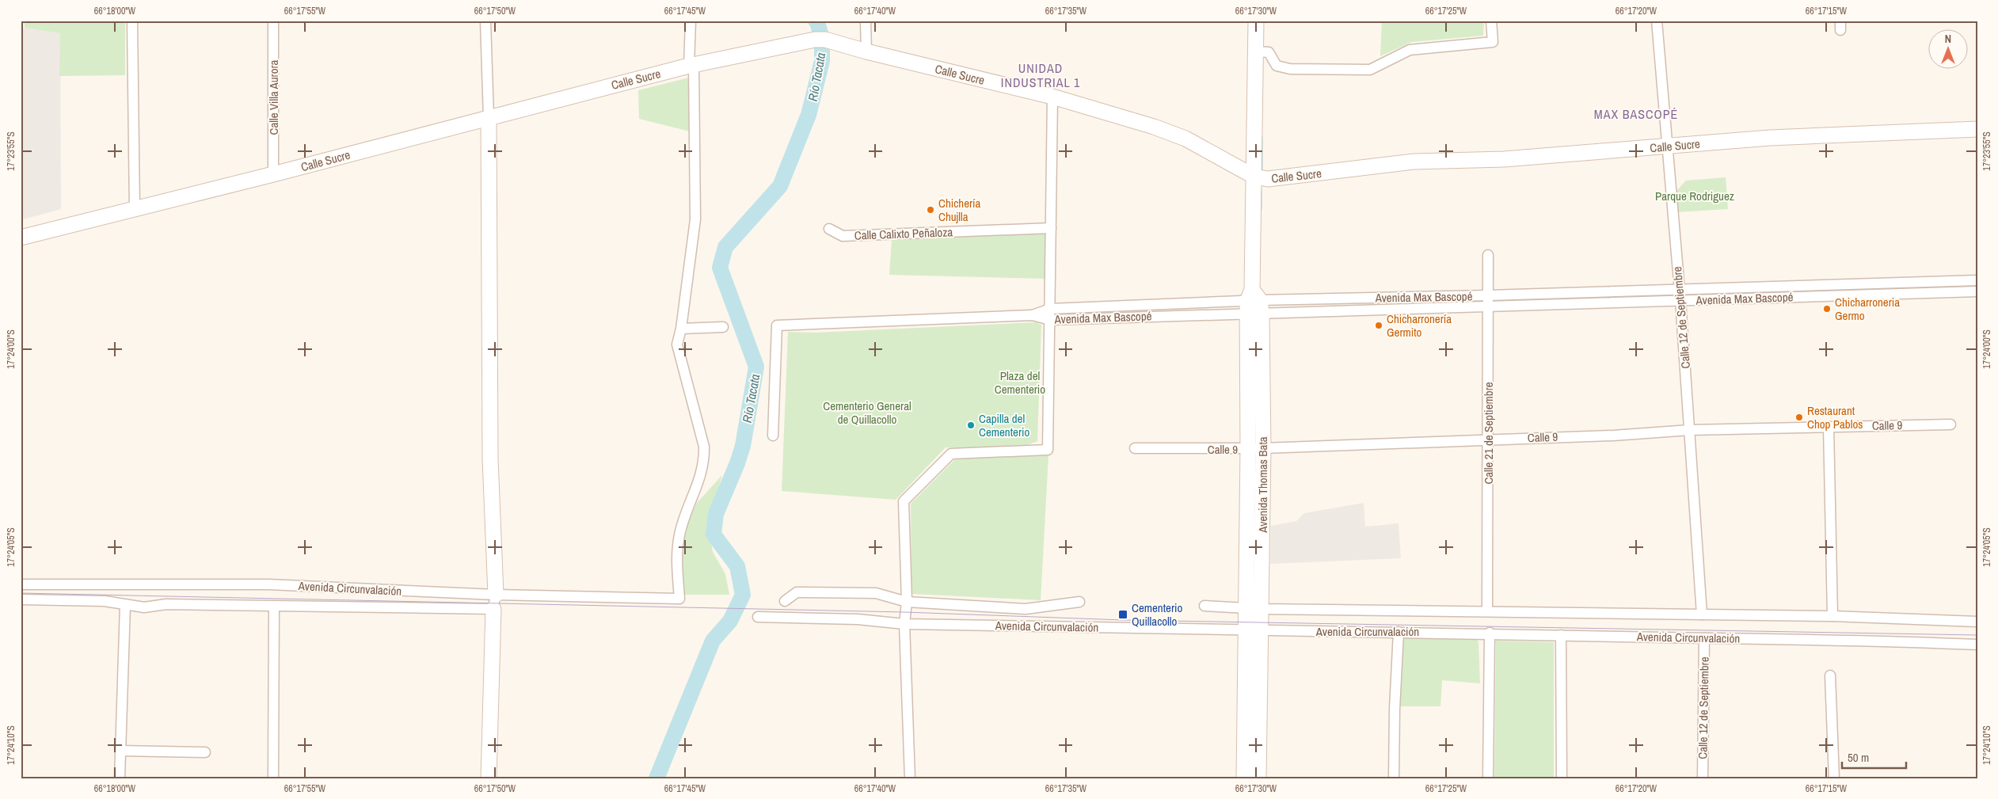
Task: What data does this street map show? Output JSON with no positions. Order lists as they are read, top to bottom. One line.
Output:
{"streets":{"main road":["Calle Sucre","Avenida Thomas Bata"],"street":["Calle Villa Aurora","Calle Calixto Peñaloza","Avenida Max Bascopé","Calle 12 de Septiembre","Calle 9","Calle 21 de Septiembre","Avenida Circunvalación"]},"crossings":[["Calle Sucre","Calle Villa Aurora"],["Calle Sucre","Calle 12 de Septiembre"],["Calle Sucre","Avenida Thomas Bata"],["Avenida Max Bascopé","Calle 12 de Septiembre"],["Avenida Max Bascopé","Calle 21 de Septiembre"],["Avenida Max Bascopé","Avenida Thomas Bata"],["Calle 12 de Septiembre","Calle 9"],["Calle 12 de Septiembre","Avenida Circunvalación"],["Calle 9","Calle 21 de Septiembre"],["Calle 9","Avenida Thomas Bata"],["Calle 21 de Septiembre","Avenida Circunvalación"],["Avenida Thomas Bata","Avenida Circunvalación"]],"districts":["UNIDAD INDUSTRIAL 1","MAX BASCOPÉ"],"water":["Río Tacata"],"parks":["Parque Rodriguez","Plaza del Cementerio","Cementerio General de Quillacollo"],"places":{"other":["Chichería Chujlla","Chicharroneria Germo","Chicharronería Germito","Restaurant Chop Pablos","Capilla del Cementerio"],"transit":["Cementerio Quillacollo"]},"scale_bar":"50 m","north":"top","coordinates":["66°18'00\"W","66°17'55\"W","66°17'50\"W","66°17'45\"W","66°17'40\"W","66°17'35\"W","66°17'30\"W","66°17'25\"W","66°17'20\"W","66°17'15\"W","17°23'55\"S","17°24'00\"S","17°24'05\"S","17°24'10\"S"]}
